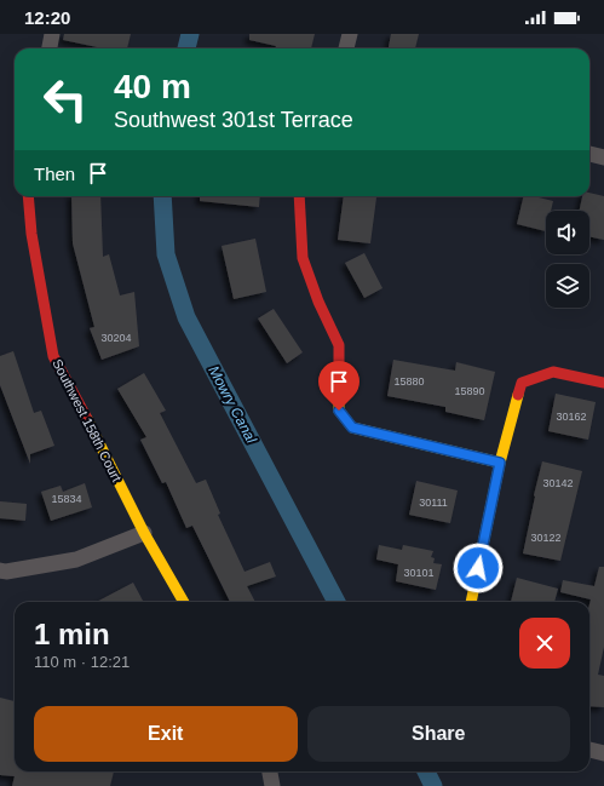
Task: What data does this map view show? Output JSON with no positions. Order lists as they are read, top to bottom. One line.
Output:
{"streets":{"street":["Southwest 158th Court"]},"water":["Mowry Canal"],"house_numbers":["30204","15880","15890","30162","30142","15834","30111","30122","30101"],"page":{"status":"12:20","turn":["40 m","Southwest 301st Terrace"],"then":"Then","heading":["1 min","110 m · 12:21"],"buttons":["Exit","Share"]}}
